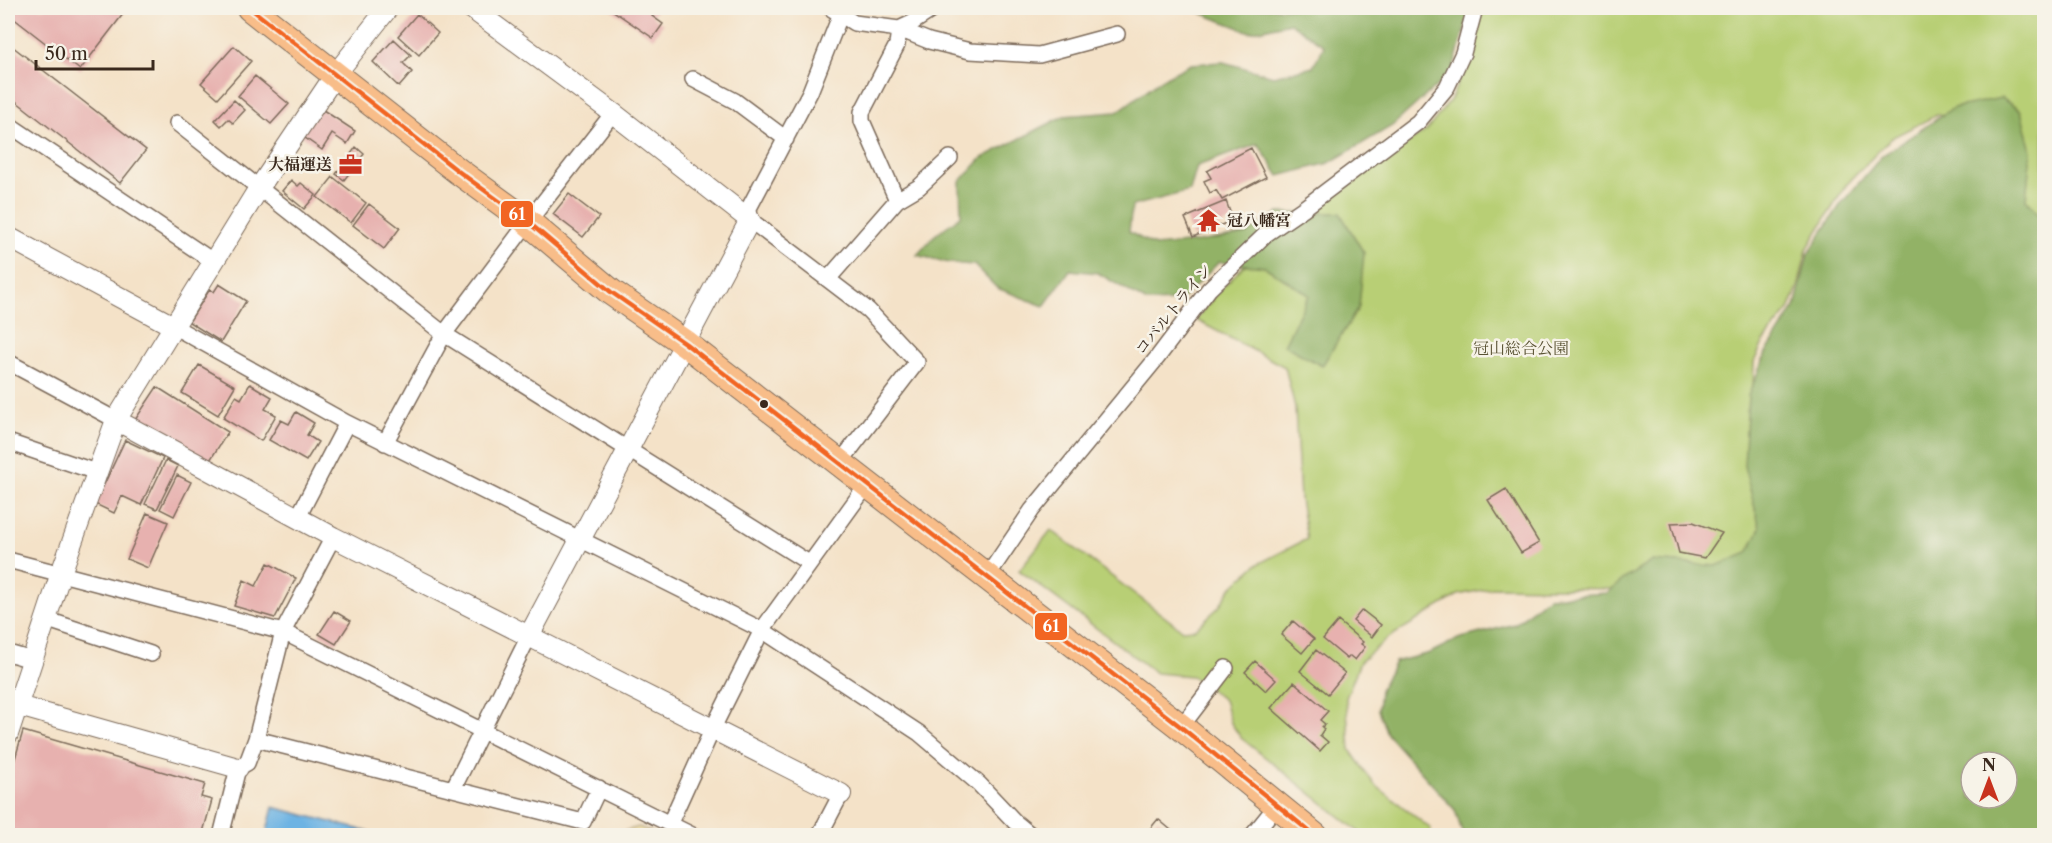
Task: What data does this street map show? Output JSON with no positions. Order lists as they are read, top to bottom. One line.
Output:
{"streets":{"street":["コバルトライン"]},"parks":["冠山総合公園"],"places":{"office":["大福運送"],"temple":["冠八幡宮"]},"lines":["transit line 61"],"scale_bar":"50 m","north":"top"}
